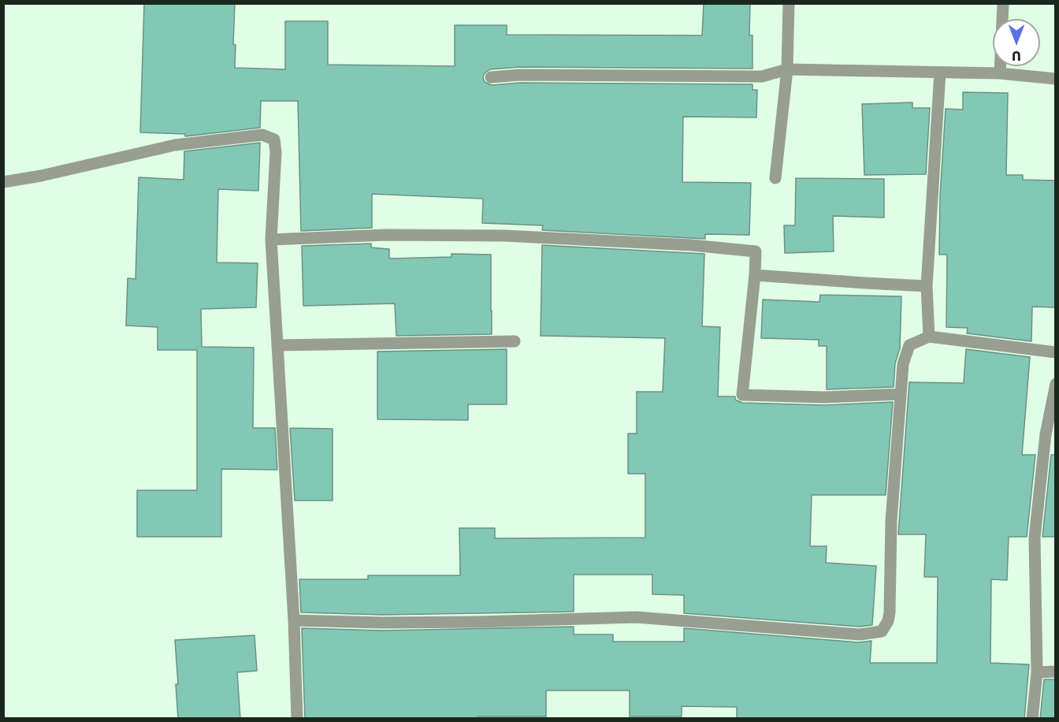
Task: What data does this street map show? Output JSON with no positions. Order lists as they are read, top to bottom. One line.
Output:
{"north":"bottom"}
